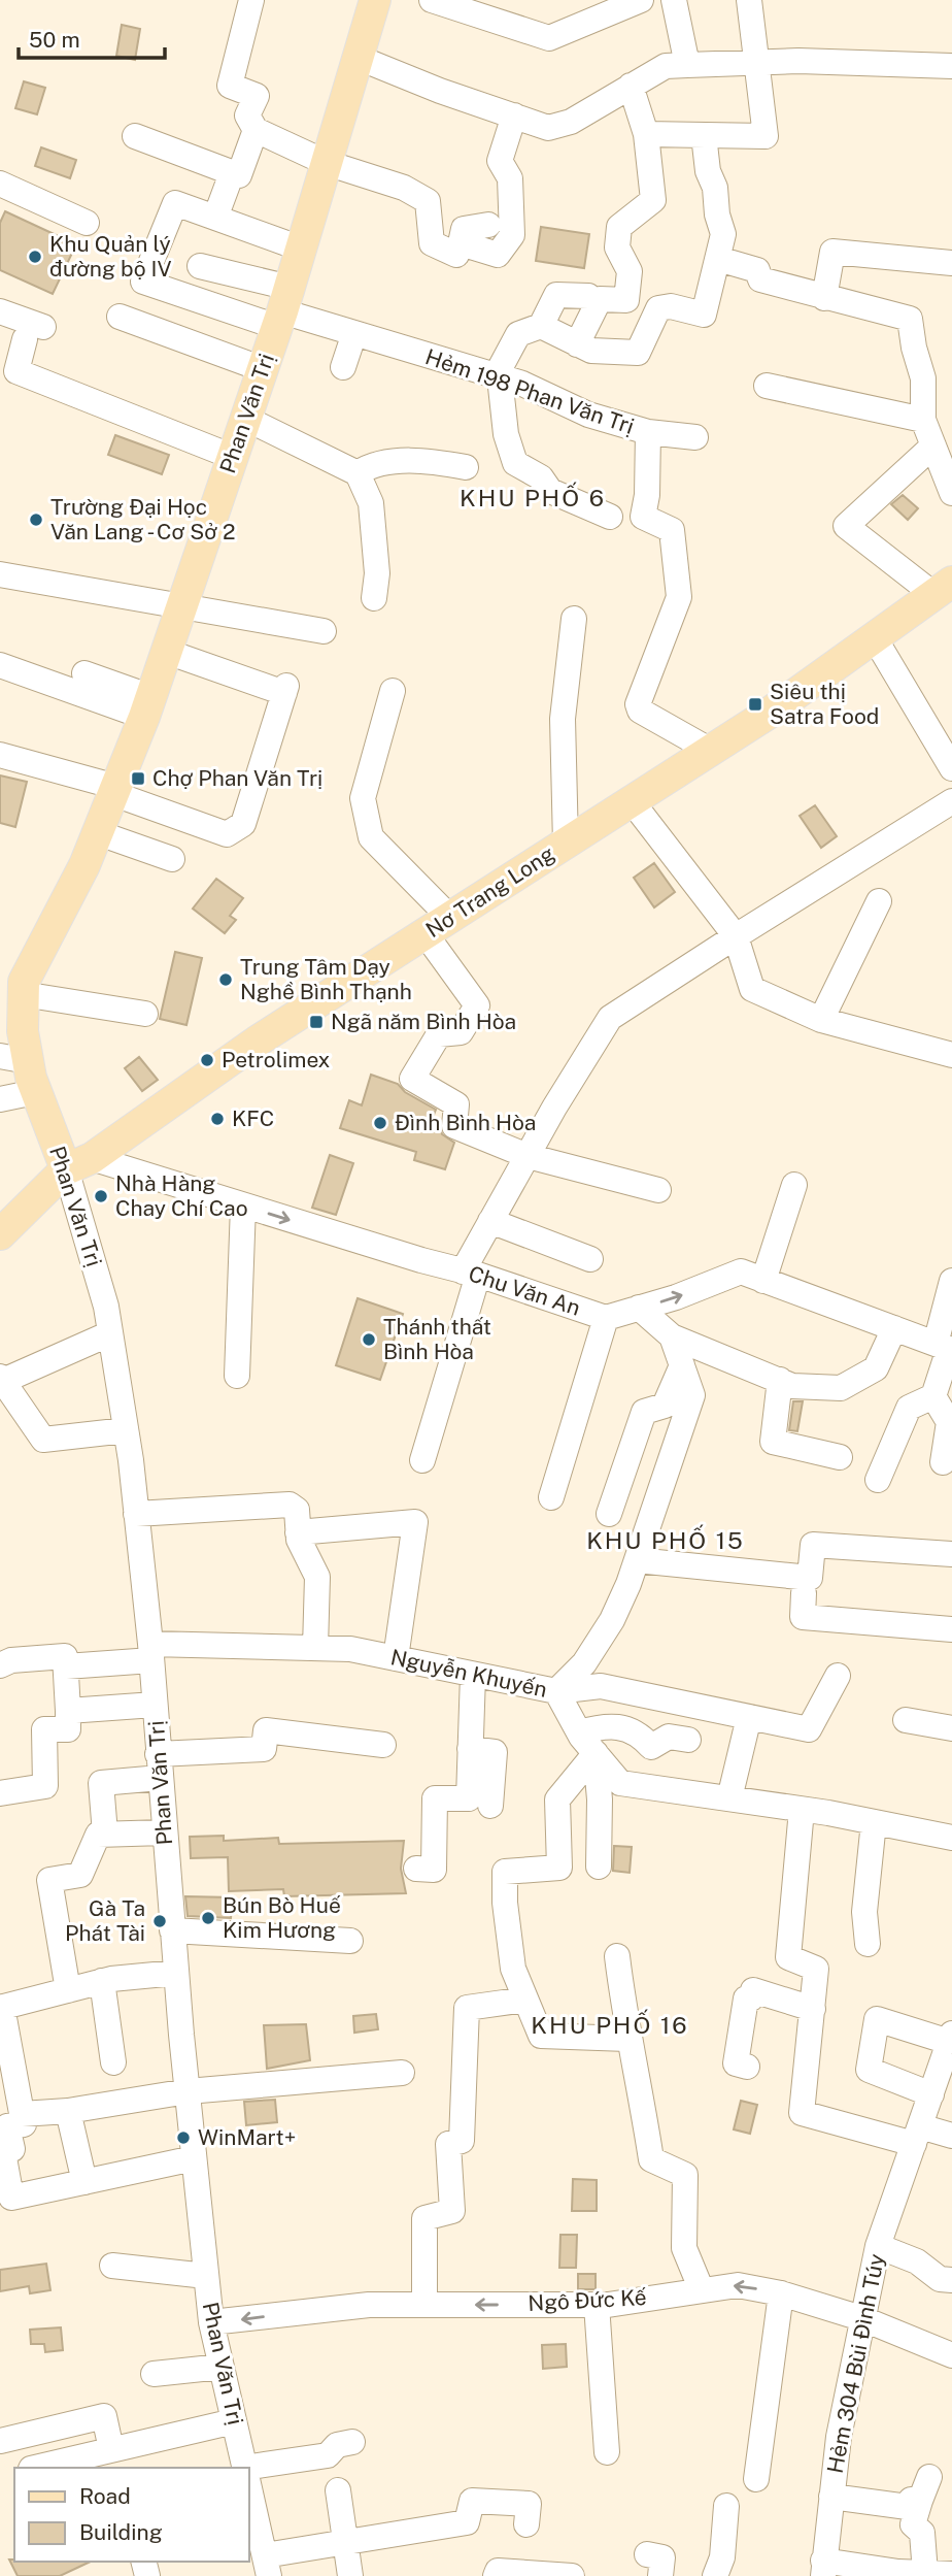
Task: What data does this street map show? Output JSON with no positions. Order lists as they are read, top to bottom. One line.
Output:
{"streets":{"main road":["Phan Văn Trị","Nơ Trang Long"],"street":["Hẻm 198 Phan Văn Trị","Chu Văn An","Nguyễn Khuyến","Ngô Đức Kế","Hẻm 304 Bùi Đình Túy"]},"crossings":[["Hẻm 198 Phan Văn Trị","Phan Văn Trị"],["Phan Văn Trị","Nơ Trang Long"],["Phan Văn Trị","Chu Văn An"],["Phan Văn Trị","Nguyễn Khuyến"],["Phan Văn Trị","Ngô Đức Kế"],["Nơ Trang Long","Chu Văn An"],["Ngô Đức Kế","Hẻm 304 Bùi Đình Túy"]],"one_way":["Ngô Đức Kế"],"districts":["KHU PHỐ 6","KHU PHỐ 15","KHU PHỐ 16"],"places":{"other":["Khu Quản lý đường bộ IV","Trường Đại Học Văn Lang - Cơ Sở 2","Trung Tâm Dạy Nghề Bình Thạnh","Petrolimex","KFC","Đình Bình Hòa","Nhà Hàng Chay Chí Cao","Thánh thất Bình Hòa","Bún Bò Huế Kim Hương","Gà Ta Phát Tài","WinMart+"],"transit":["Siêu thị Satra Food","Chợ Phan Văn Trị","Ngã năm Bình Hòa"]},"legend":["Road","Building"],"scale_bar":"50 m"}
